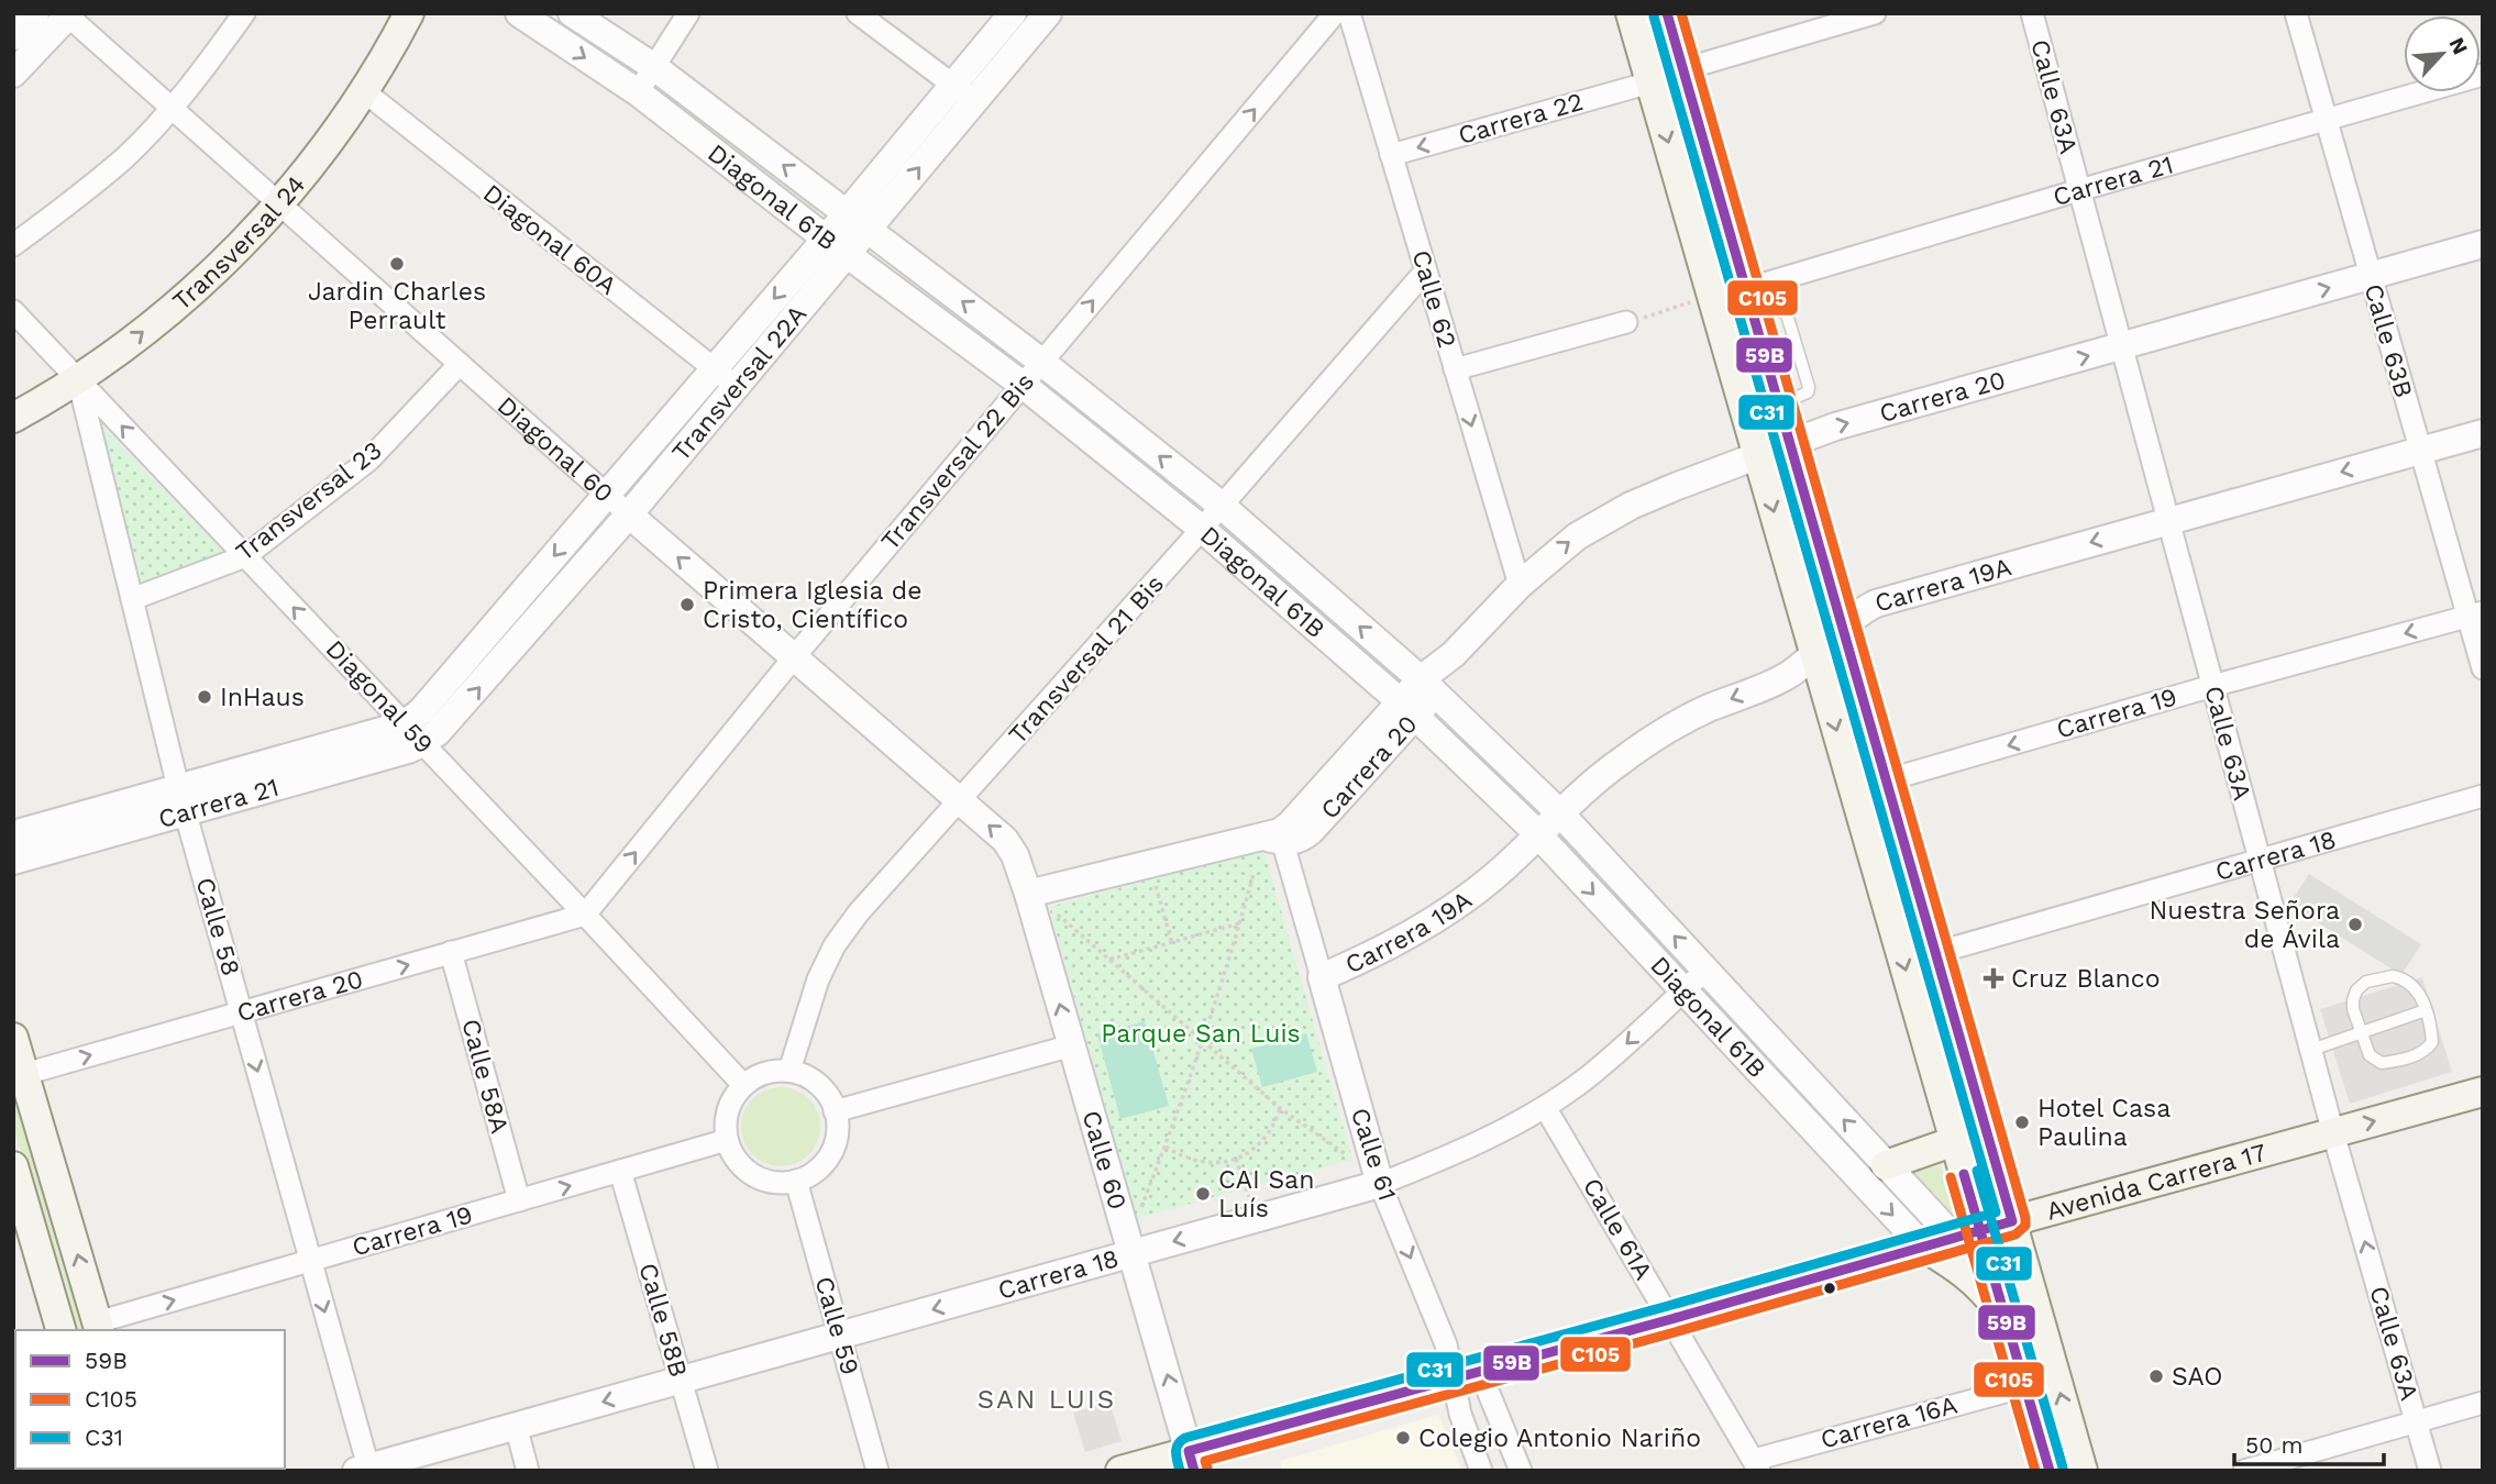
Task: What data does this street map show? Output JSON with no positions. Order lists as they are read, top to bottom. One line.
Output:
{"streets":{"main road":["Transversal 24","Avenida Carrera 17"],"street":["Calle 63A","Carrera 22","Carrera 21","Diagonal 61B","Diagonal 60A","Calle 62","Calle 63B","Transversal 22A","Carrera 20","Diagonal 60","Transversal 22 Bis","Transversal 23","Carrera 19A","Transversal 21 Bis","Diagonal 59","Carrera 19","Carrera 18","Calle 58","Calle 58A","Calle 61","Calle 60","Calle 61A","Calle 58B","Calle 59","Carrera 16A"]},"crossings":[["Calle 63A","Carrera 21"],["Calle 63A","Carrera 20"],["Calle 63A","Carrera 19A"],["Calle 63A","Carrera 19"],["Calle 63A","Carrera 18"],["Calle 63A","Avenida Carrera 17"],["Carrera 22","Calle 62"],["Carrera 21","Calle 63B"],["Carrera 21","Transversal 22A"],["Carrera 21","Diagonal 59"],["Carrera 21","Calle 58"],["Diagonal 61B","Transversal 22A"],["Diagonal 61B","Carrera 20"],["Diagonal 61B","Transversal 22 Bis"],["Diagonal 61B","Carrera 19A"],["Diagonal 61B","Transversal 21 Bis"],["Diagonal 61B","Carrera 18"],["Diagonal 61B","Avenida Carrera 17"],["Diagonal 60A","Transversal 24"],["Diagonal 60A","Transversal 22A"],["Transversal 24","Diagonal 60"],["Transversal 24","Diagonal 59"],["Transversal 24","Calle 58"],["Calle 62","Carrera 20"],["Calle 62","Transversal 21 Bis"],["Calle 63B","Carrera 20"],["Calle 63B","Carrera 19A"],["Calle 63B","Carrera 19"],["Transversal 22A","Diagonal 60"],["Transversal 22A","Diagonal 59"],["Carrera 20","Transversal 22 Bis"],["Carrera 20","Diagonal 59"],["Carrera 20","Calle 58"],["Carrera 20","Calle 58A"],["Carrera 20","Calle 61"],["Diagonal 60","Transversal 22 Bis"],["Diagonal 60","Transversal 23"],["Diagonal 60","Transversal 21 Bis"],["Diagonal 60","Calle 60"],["Transversal 22 Bis","Diagonal 59"],["Transversal 23","Diagonal 59"],["Transversal 23","Calle 58"],["Carrera 19A","Calle 61"],["Transversal 21 Bis","Diagonal 59"],["Transversal 21 Bis","Carrera 19"],["Transversal 21 Bis","Calle 59"],["Diagonal 59","Carrera 19"],["Diagonal 59","Calle 58"],["Diagonal 59","Calle 59"],["Carrera 19","Calle 58"],["Carrera 19","Calle 58A"],["Carrera 19","Calle 58B"],["Carrera 19","Calle 59"],["Carrera 18","Calle 58"],["Carrera 18","Calle 61"],["Carrera 18","Calle 60"],["Carrera 18","Calle 61A"],["Carrera 18","Calle 58B"],["Carrera 18","Calle 59"],["Calle 61","Avenida Carrera 17"],["Calle 60","Avenida Carrera 17"],["Avenida Carrera 17","Calle 61A"],["Calle 61A","Carrera 16A"]],"one_way":["Carrera 22","Transversal 24","Calle 62","Carrera 20","Transversal 22 Bis","Carrera 19A","Diagonal 59","Carrera 18","Calle 58","Calle 60"],"districts":["SAN LUIS"],"parks":["Parque San Luis"],"places":{"other":["Jardin Charles Perrault","Primera Iglesia de Cristo, Científico","InHaus","Nuestra Señora de Ávila","Hotel Casa Paulina","CAI San Luís","SAO","Colegio Antonio Nariño"],"health":["Cruz Blanco"]},"lines":["transit line 59B","transit line C105","transit line C31"],"legend":["59B","C105","C31"],"scale_bar":"50 m","north":"top right"}
